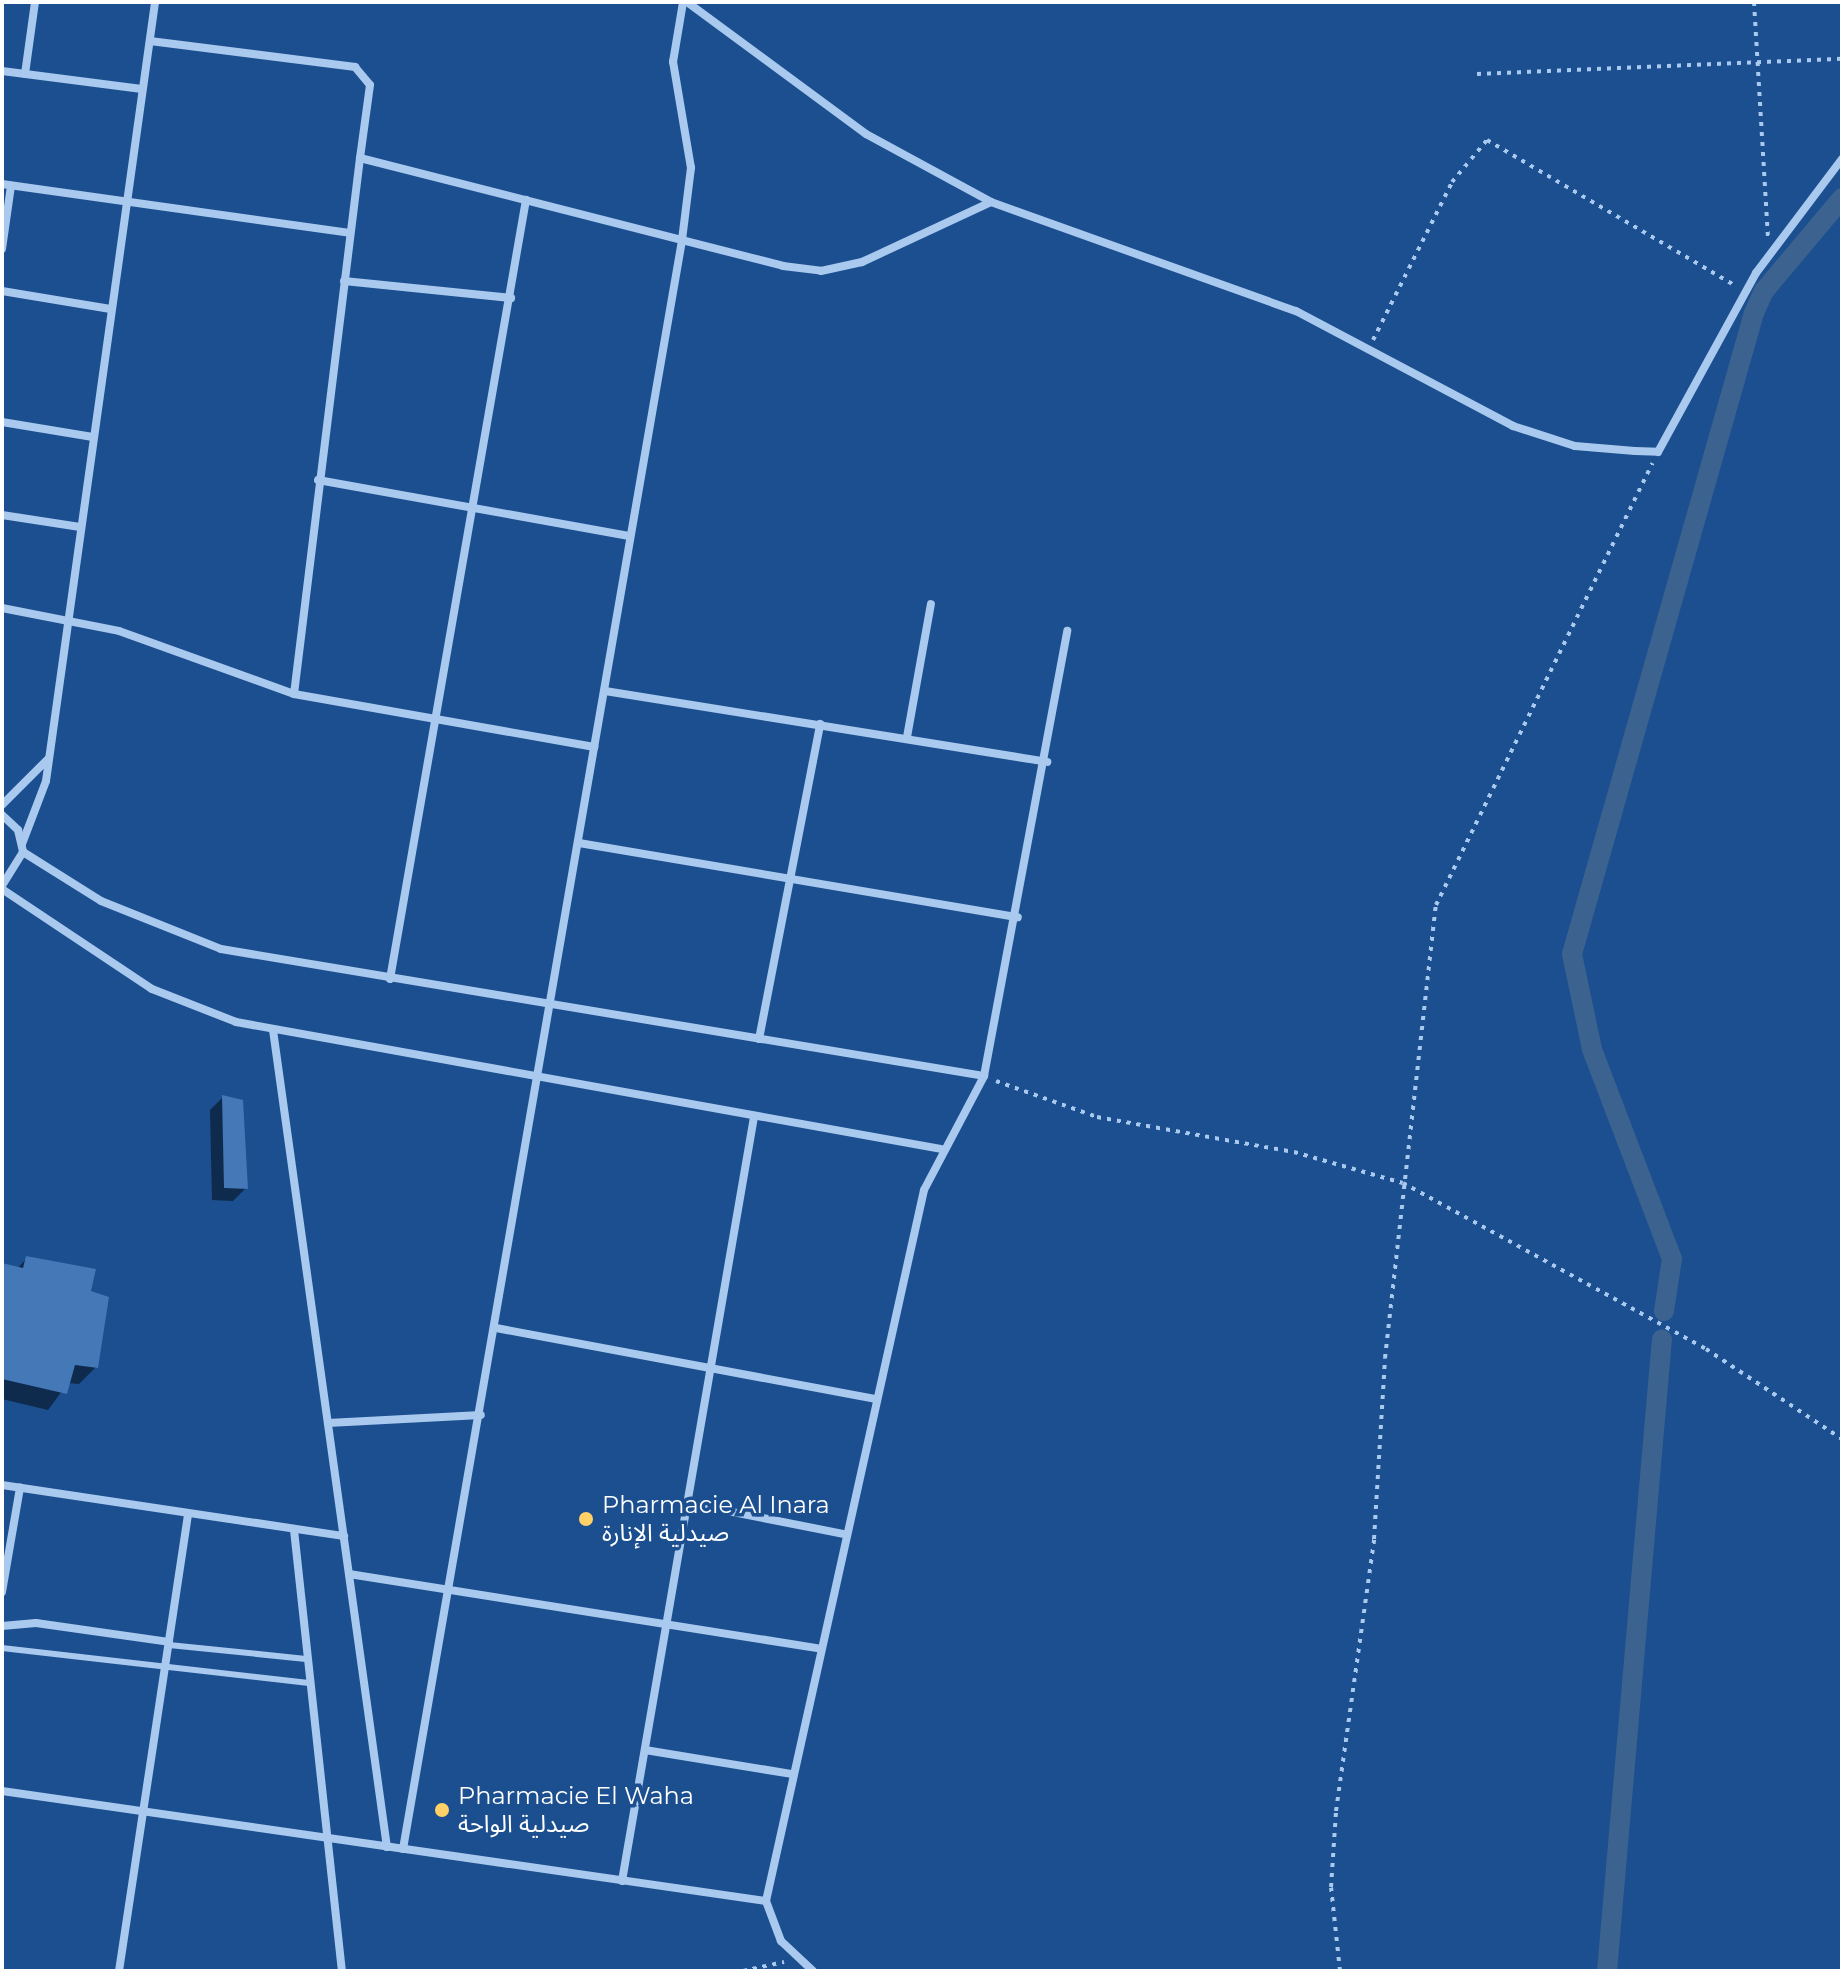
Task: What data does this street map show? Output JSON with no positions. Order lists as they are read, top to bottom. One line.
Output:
{"places":["Pharmacie Al Inara صيدلية الإنارة","Pharmacie El Waha صيدلية الواحة"]}
